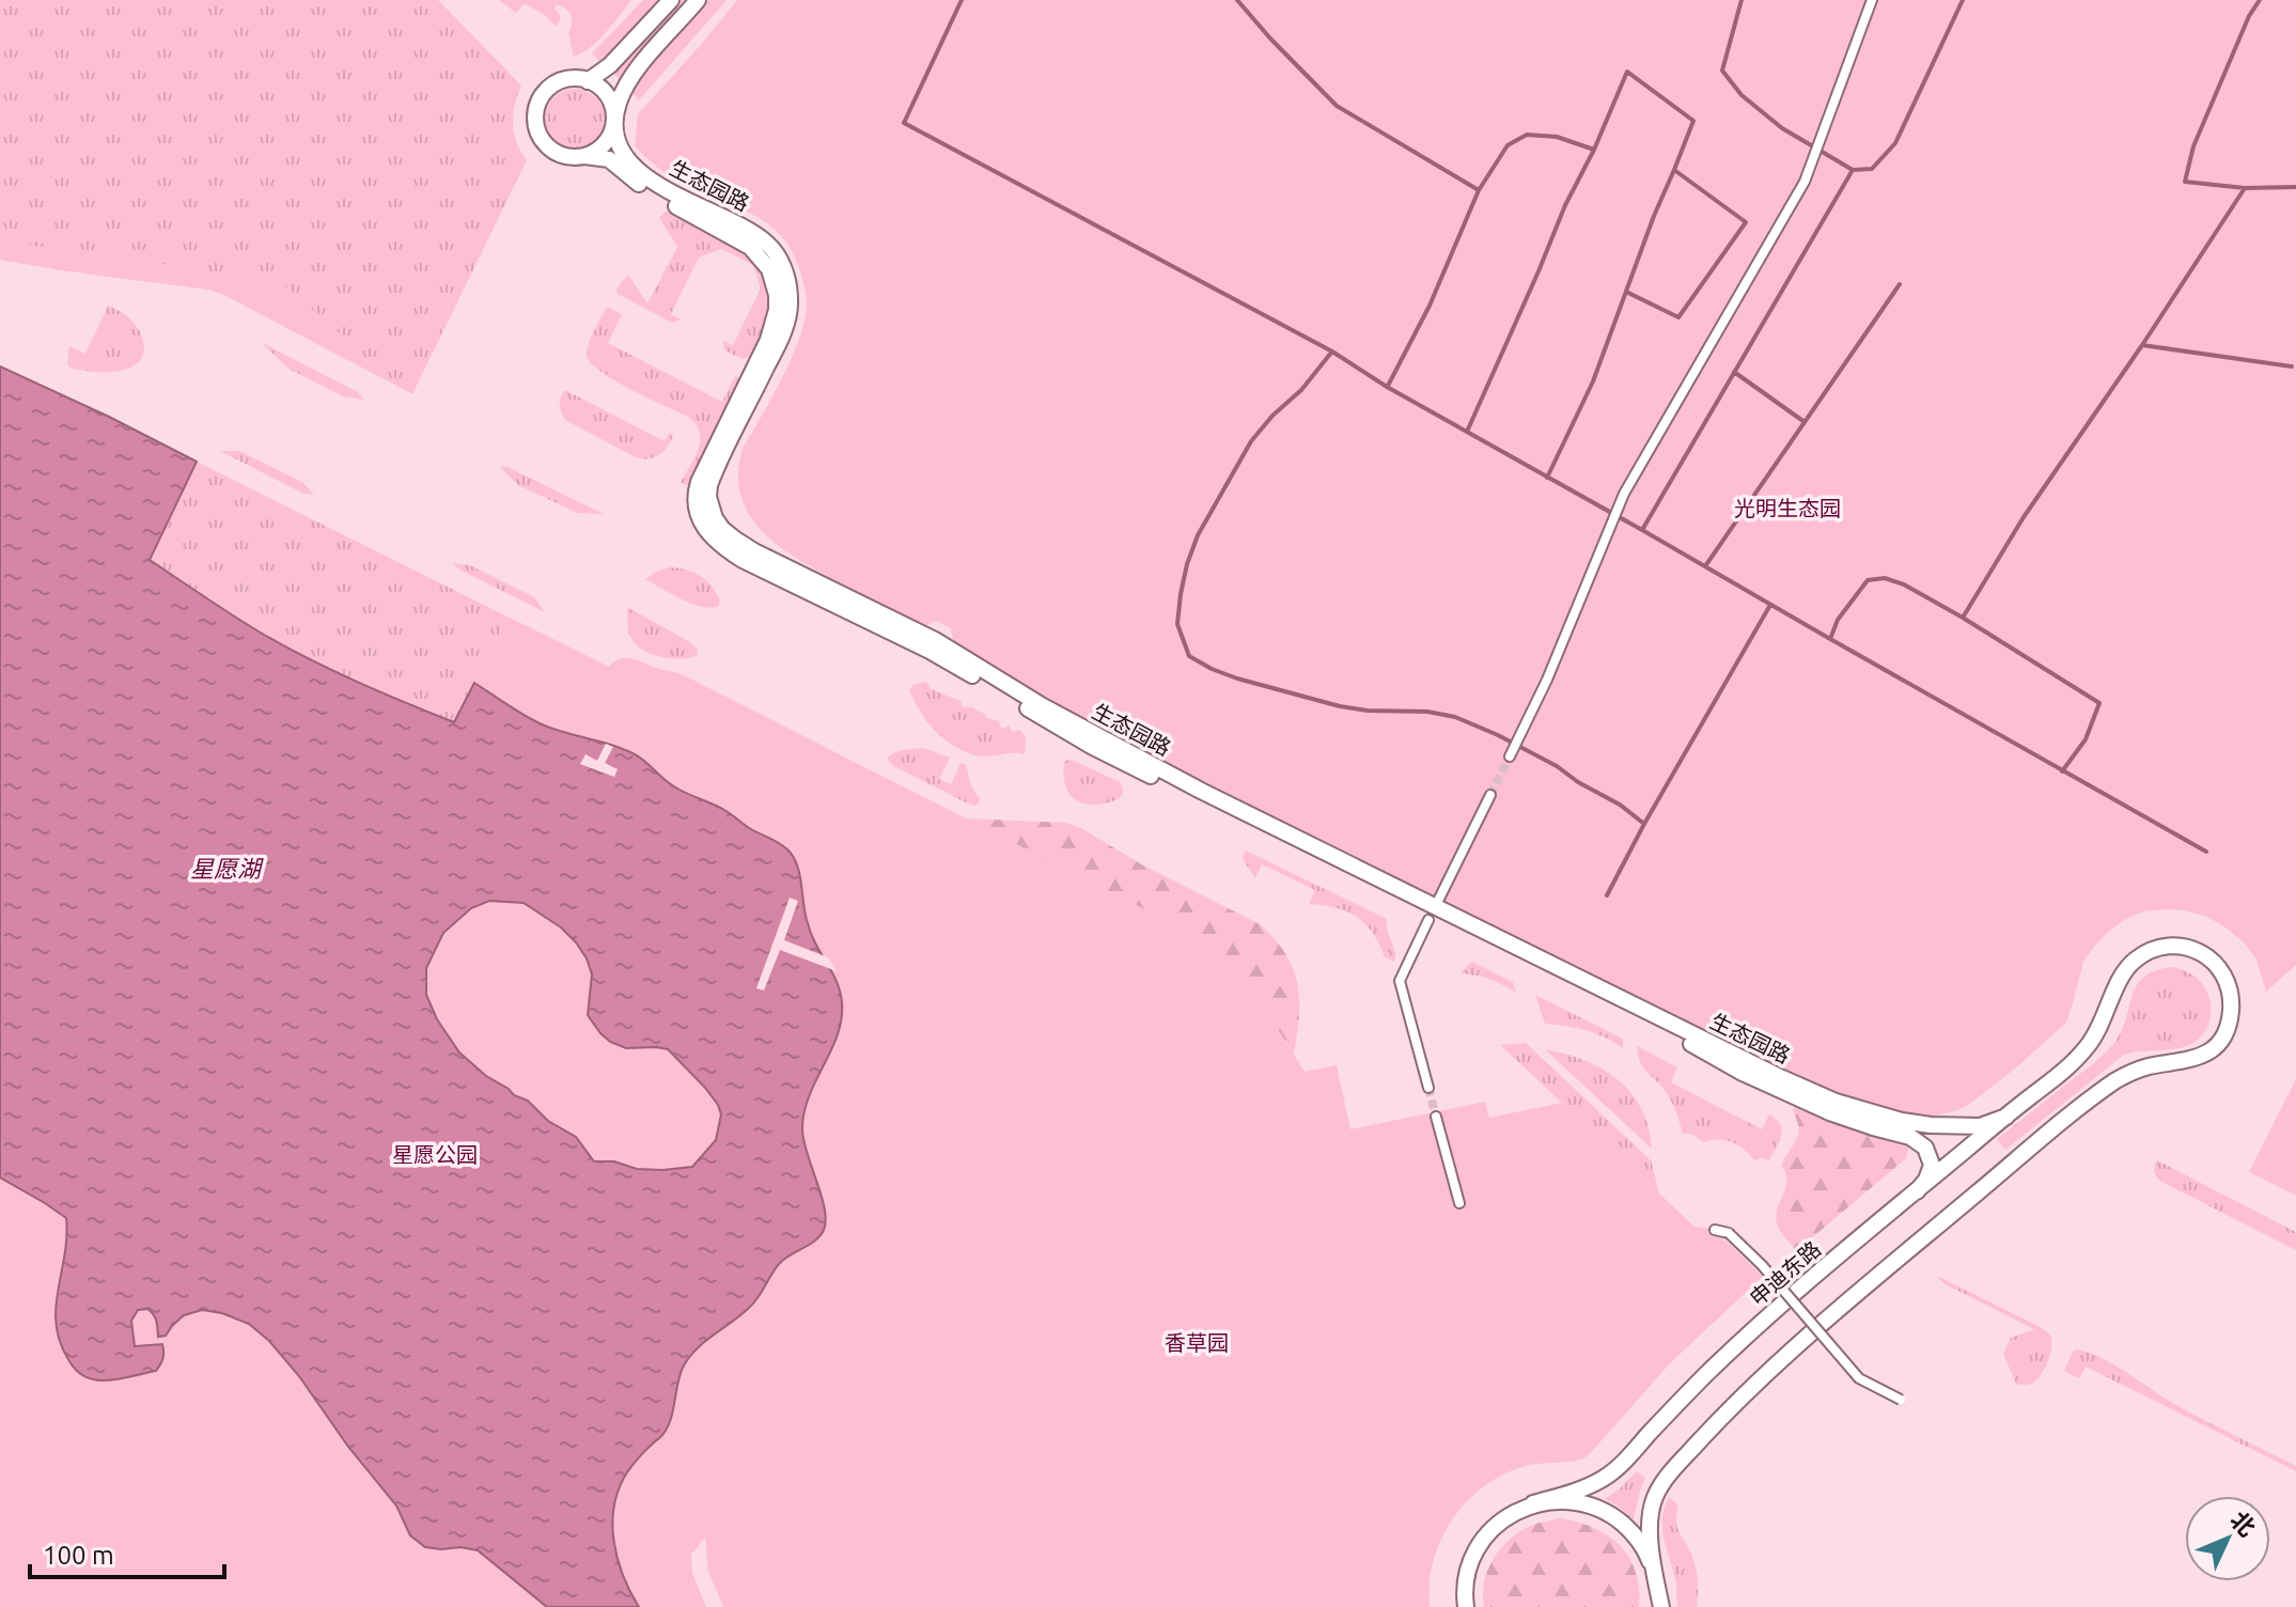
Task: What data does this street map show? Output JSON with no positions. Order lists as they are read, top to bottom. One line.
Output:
{"streets":{"street":["生态园路","申迪东路"]},"crossings":[["生态园路","申迪东路"]],"water":["星愿湖"],"parks":["光明生态园","星愿公园","香草园"],"scale_bar":"100 m","north":"top right"}
